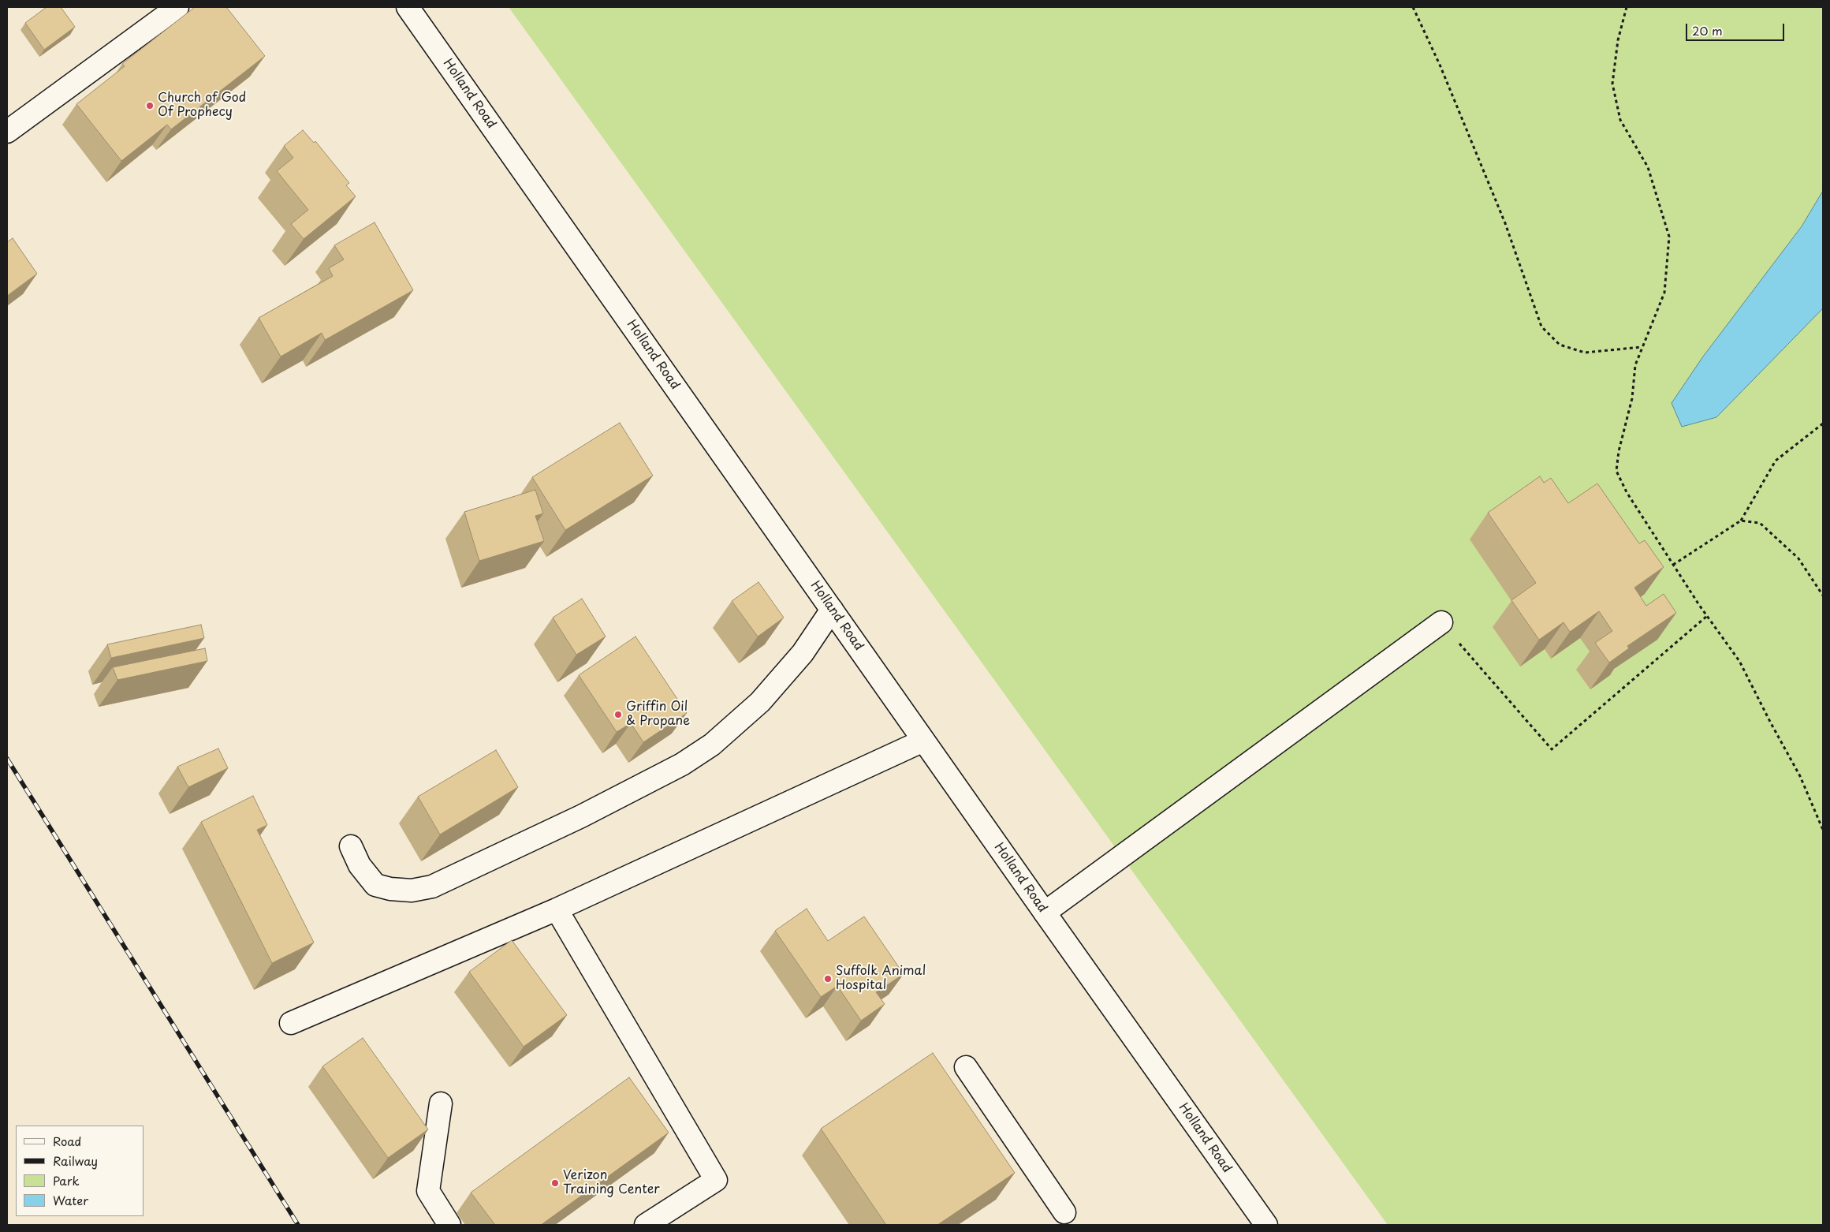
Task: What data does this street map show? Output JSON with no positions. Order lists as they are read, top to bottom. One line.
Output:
{"streets":{"main road":["Holland Road"]},"places":["Church of God Of Prophecy","Griffin Oil & Propane","Suffolk Animal Hospital","Verizon Training Center"],"legend":["Road","Railway","Park","Water"],"scale_bar":"20 m"}
